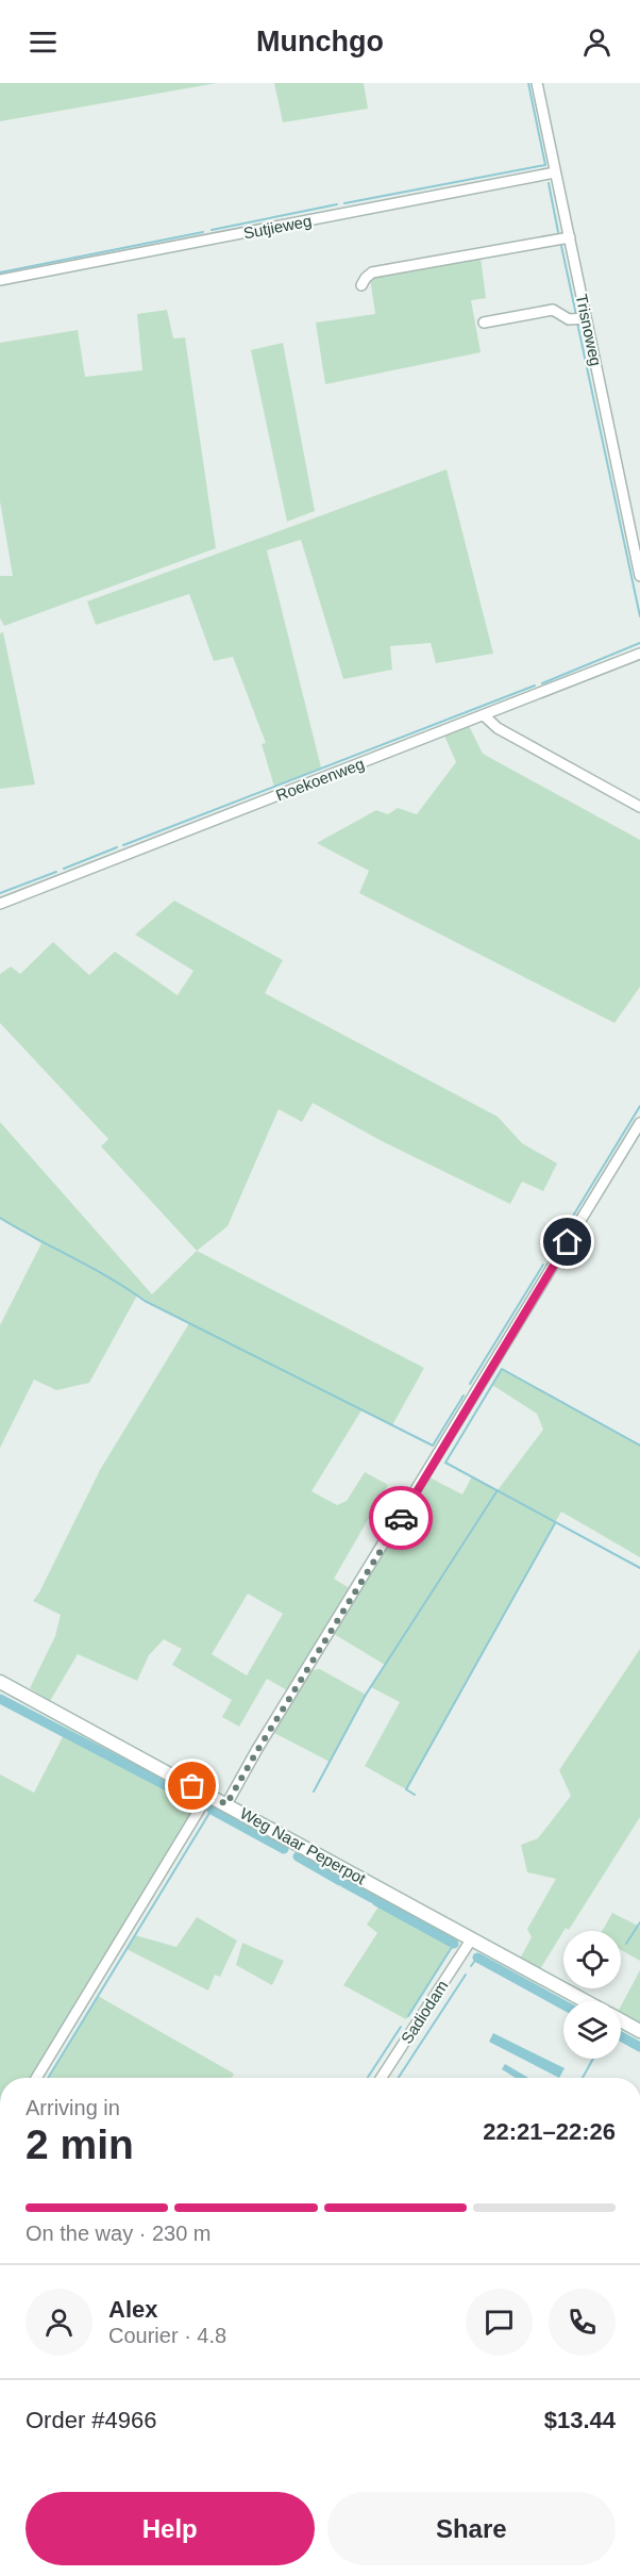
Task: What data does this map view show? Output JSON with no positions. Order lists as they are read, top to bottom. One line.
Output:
{"streets":{"street":["Sutjieweg","Trisnoweg","Roekoenweg","Weg Naar Peperpot","Sadiodam"]},"crossings":[["Sutjieweg","Trisnoweg"],["Weg Naar Peperpot","Sadiodam"]],"page":{"header":"Munchgo","heading":["2 min","Arriving in","22:21–22:26"],"panel":["Alex","Courier · 4.8","Order #4966","$13.44"],"bar":"On the way · 230 m","buttons":["Help","Share"]}}
